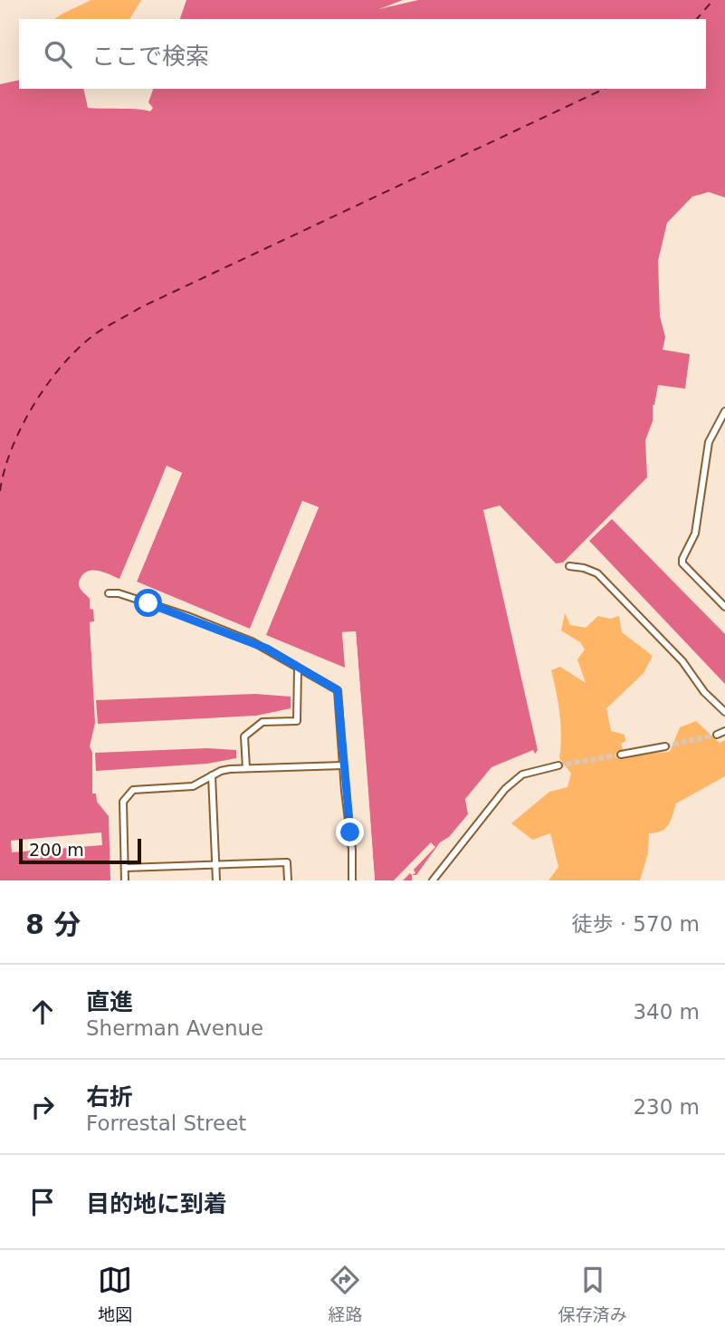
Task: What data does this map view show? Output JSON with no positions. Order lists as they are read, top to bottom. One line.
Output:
{"scale_bar":"200 m","page":{"search":"ここで検索","scale":"200 m","heading":["8 分","徒歩 · 570 m"],"list":[["直進","Sherman Avenue","340 m"],["右折","Forrestal Street","230 m"],"目的地に到着"],"nav":["地図","経路","保存済み"]}}
